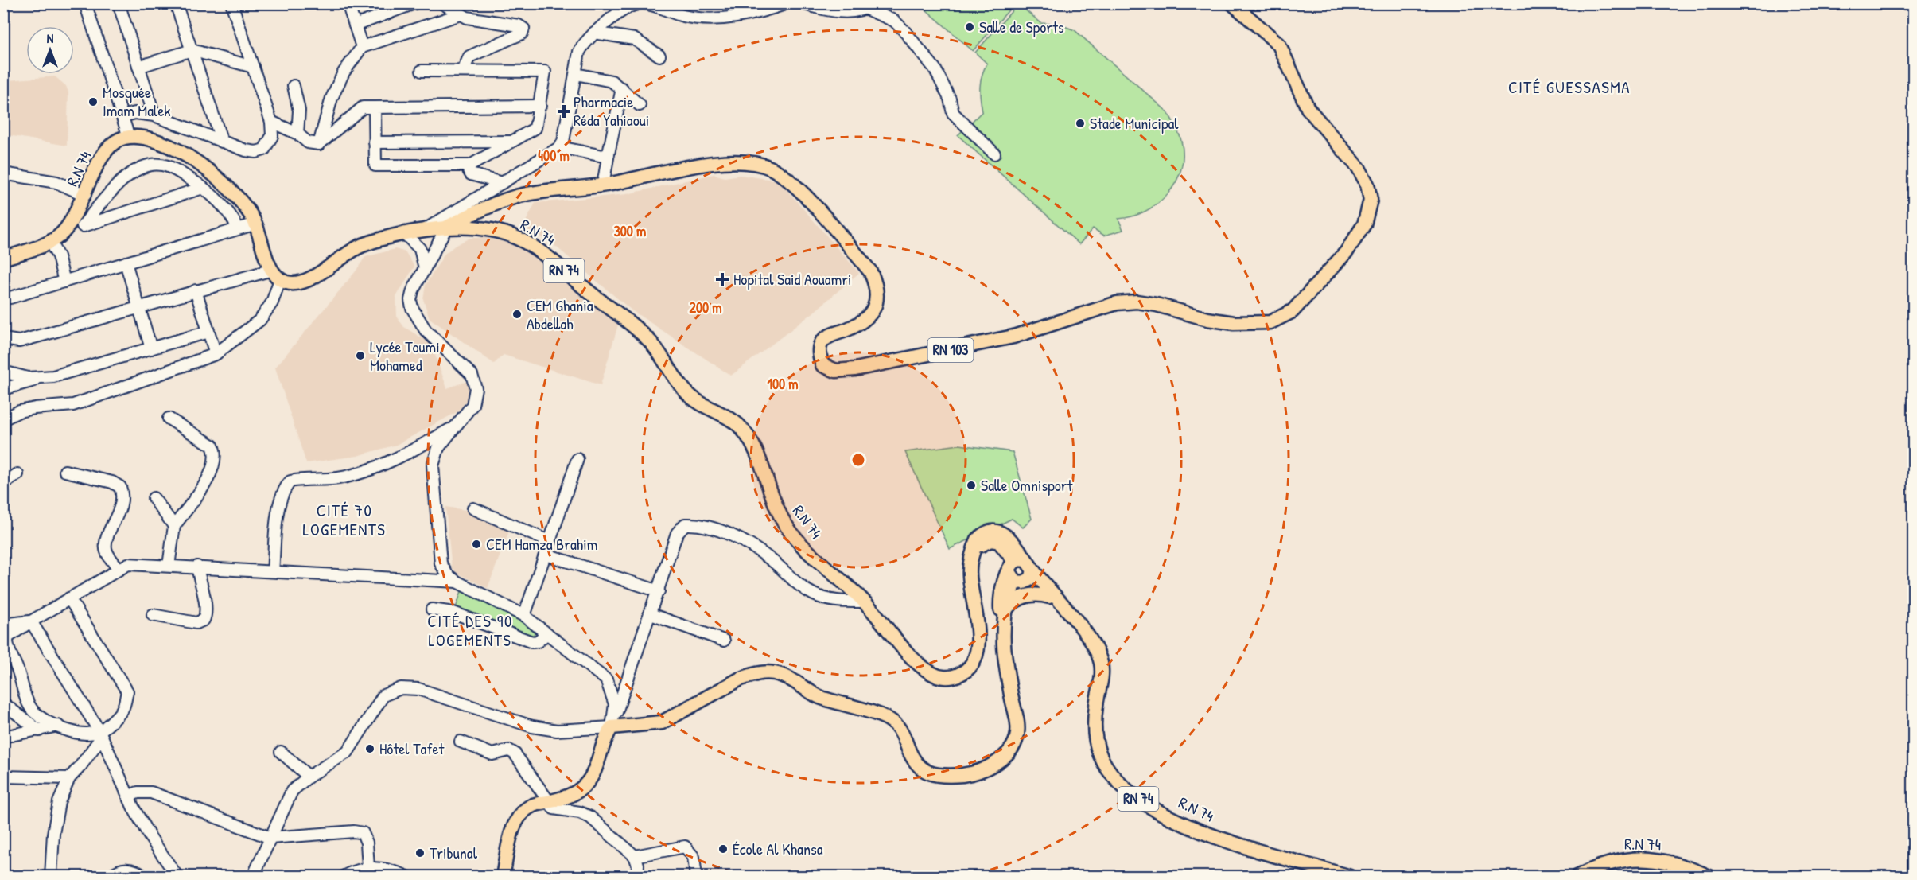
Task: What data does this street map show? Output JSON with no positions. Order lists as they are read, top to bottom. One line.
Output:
{"streets":{"main road":["R.N 74","RN 74","RN 103"]},"crossings":[["R.N 74","RN 103"]],"districts":["CITÉ GUESSASMA","CITÉ 70 LOGEMENTS","CITÉ DES 90 LOGEMENTS"],"places":{"other":["Salle de Sports","Mosquée Imam Malek","Stade Municipal","CEM Ghania Abdellah","Lycée Toumi Mohamed","Salle Omnisport","CEM Hamza Brahim","Hôtel Tafet","École Al Khansa","Tribunal"],"health":["Pharmacie Réda Yahiaoui","Hopital Said Aouamri"]},"north":"top","rings":["400 m","300 m","200 m","100 m"]}
